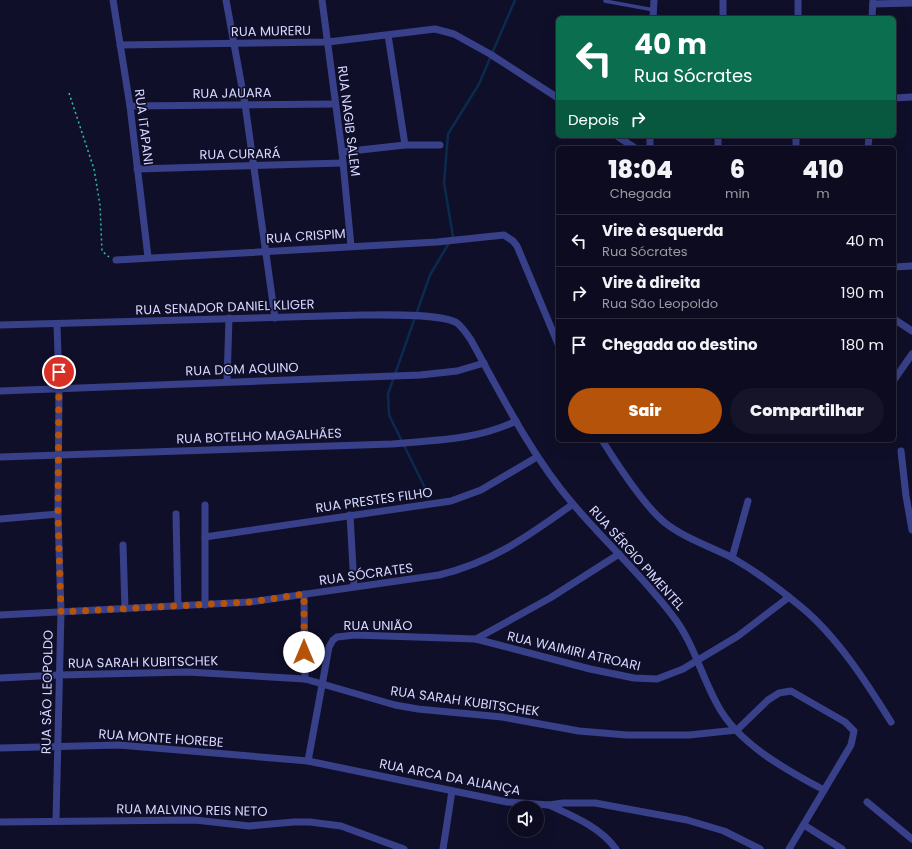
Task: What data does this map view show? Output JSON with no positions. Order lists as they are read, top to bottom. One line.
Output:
{"streets":{"street":["RUA MURERU","RUA JAUARA","RUA NAGIB SALEM","RUA ITAPANI","RUA CURARÁ","RUA CRISPIM","RUA SENADOR DANIEL KLIGER","RUA DOM AQUINO","RUA BOTELHO MAGALHÃES","RUA PRESTES FILHO","RUA SÉRGIO PIMENTEL","RUA SÓCRATES","RUA UNIÃO","RUA WAIMIRI ATROARI","RUA SARAH KUBITSCHEK","RUA SÃO LEOPOLDO","RUA MONTE HOREBE","RUA ARCA DA ALIANÇA","RUA MALVINO REIS NETO"]},"crossings":[["RUA MURERU","RUA NAGIB SALEM"],["RUA MURERU","RUA ITAPANI"],["RUA JAUARA","RUA NAGIB SALEM"],["RUA JAUARA","RUA ITAPANI"],["RUA NAGIB SALEM","RUA CURARÁ"],["RUA NAGIB SALEM","RUA CRISPIM"],["RUA ITAPANI","RUA CURARÁ"],["RUA ITAPANI","RUA CRISPIM"],["RUA SENADOR DANIEL KLIGER","RUA SÉRGIO PIMENTEL"],["RUA SENADOR DANIEL KLIGER","RUA SÃO LEOPOLDO"],["RUA DOM AQUINO","RUA SÉRGIO PIMENTEL"],["RUA DOM AQUINO","RUA SÃO LEOPOLDO"],["RUA BOTELHO MAGALHÃES","RUA SÉRGIO PIMENTEL"],["RUA BOTELHO MAGALHÃES","RUA SÃO LEOPOLDO"],["RUA PRESTES FILHO","RUA SÉRGIO PIMENTEL"],["RUA SÉRGIO PIMENTEL","RUA SÓCRATES"],["RUA SÉRGIO PIMENTEL","RUA WAIMIRI ATROARI"],["RUA SÉRGIO PIMENTEL","RUA SARAH KUBITSCHEK"],["RUA SÓCRATES","RUA SÃO LEOPOLDO"],["RUA UNIÃO","RUA WAIMIRI ATROARI"],["RUA UNIÃO","RUA SARAH KUBITSCHEK"],["RUA UNIÃO","RUA ARCA DA ALIANÇA"],["RUA SARAH KUBITSCHEK","RUA SÃO LEOPOLDO"],["RUA SÃO LEOPOLDO","RUA MONTE HOREBE"],["RUA SÃO LEOPOLDO","RUA MALVINO REIS NETO"],["RUA MONTE HOREBE","RUA ARCA DA ALIANÇA"]],"page":{"turn":["40 m","Rua Sócrates"],"then":"Depois","eta":["18:04","Chegada","6","min","410","m"],"list":[{"name":"Vire à esquerda","note":"Rua Sócrates","value":"40 m"},{"name":"Vire à direita","note":"Rua São Leopoldo","value":"190 m"},{"name":"Chegada ao destino","value":"180 m"}],"buttons":["Sair","Compartilhar"]}}
